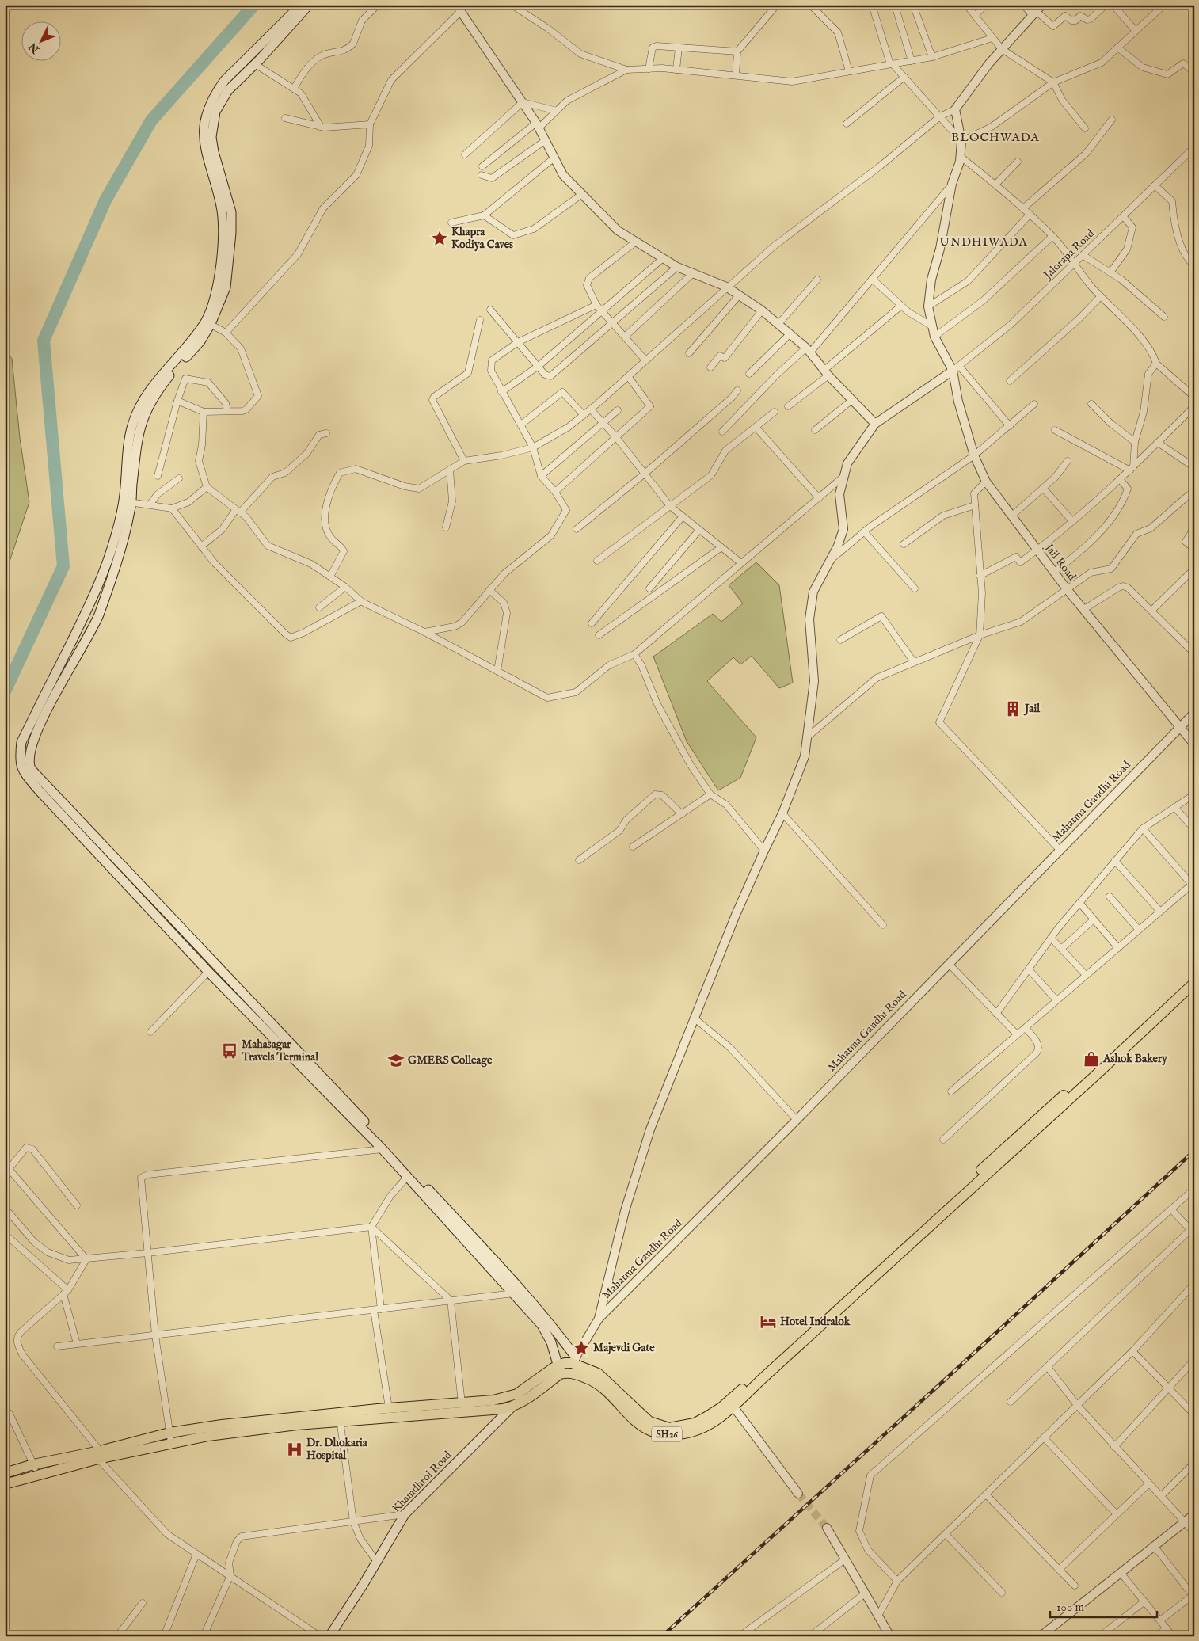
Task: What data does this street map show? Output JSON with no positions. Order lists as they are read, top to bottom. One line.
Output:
{"streets":{"main road":["SH26","Khamdhrol Road"],"street":["Jalorapa Road","Jail Road","Mahatma Gandhi Road"]},"crossings":[["Jalorapa Road","Jail Road"],["Jail Road","Mahatma Gandhi Road"],["Mahatma Gandhi Road","SH26"]],"districts":["BLOCHWADA","UNDHIWADA"],"places":{"place":["Khapra Kodiya Caves","Majevdi Gate"],"building":["Jail"],"bus stop":["Mahasagar Travels Terminal"],"shop":["Ashok Bakery"],"school or university":["GMERS Colleage"],"hotel":["Hotel Indralok"],"hospital":["Dr. Dhokaria Hospital"]},"scale_bar":"100 m","north":"bottom left"}
